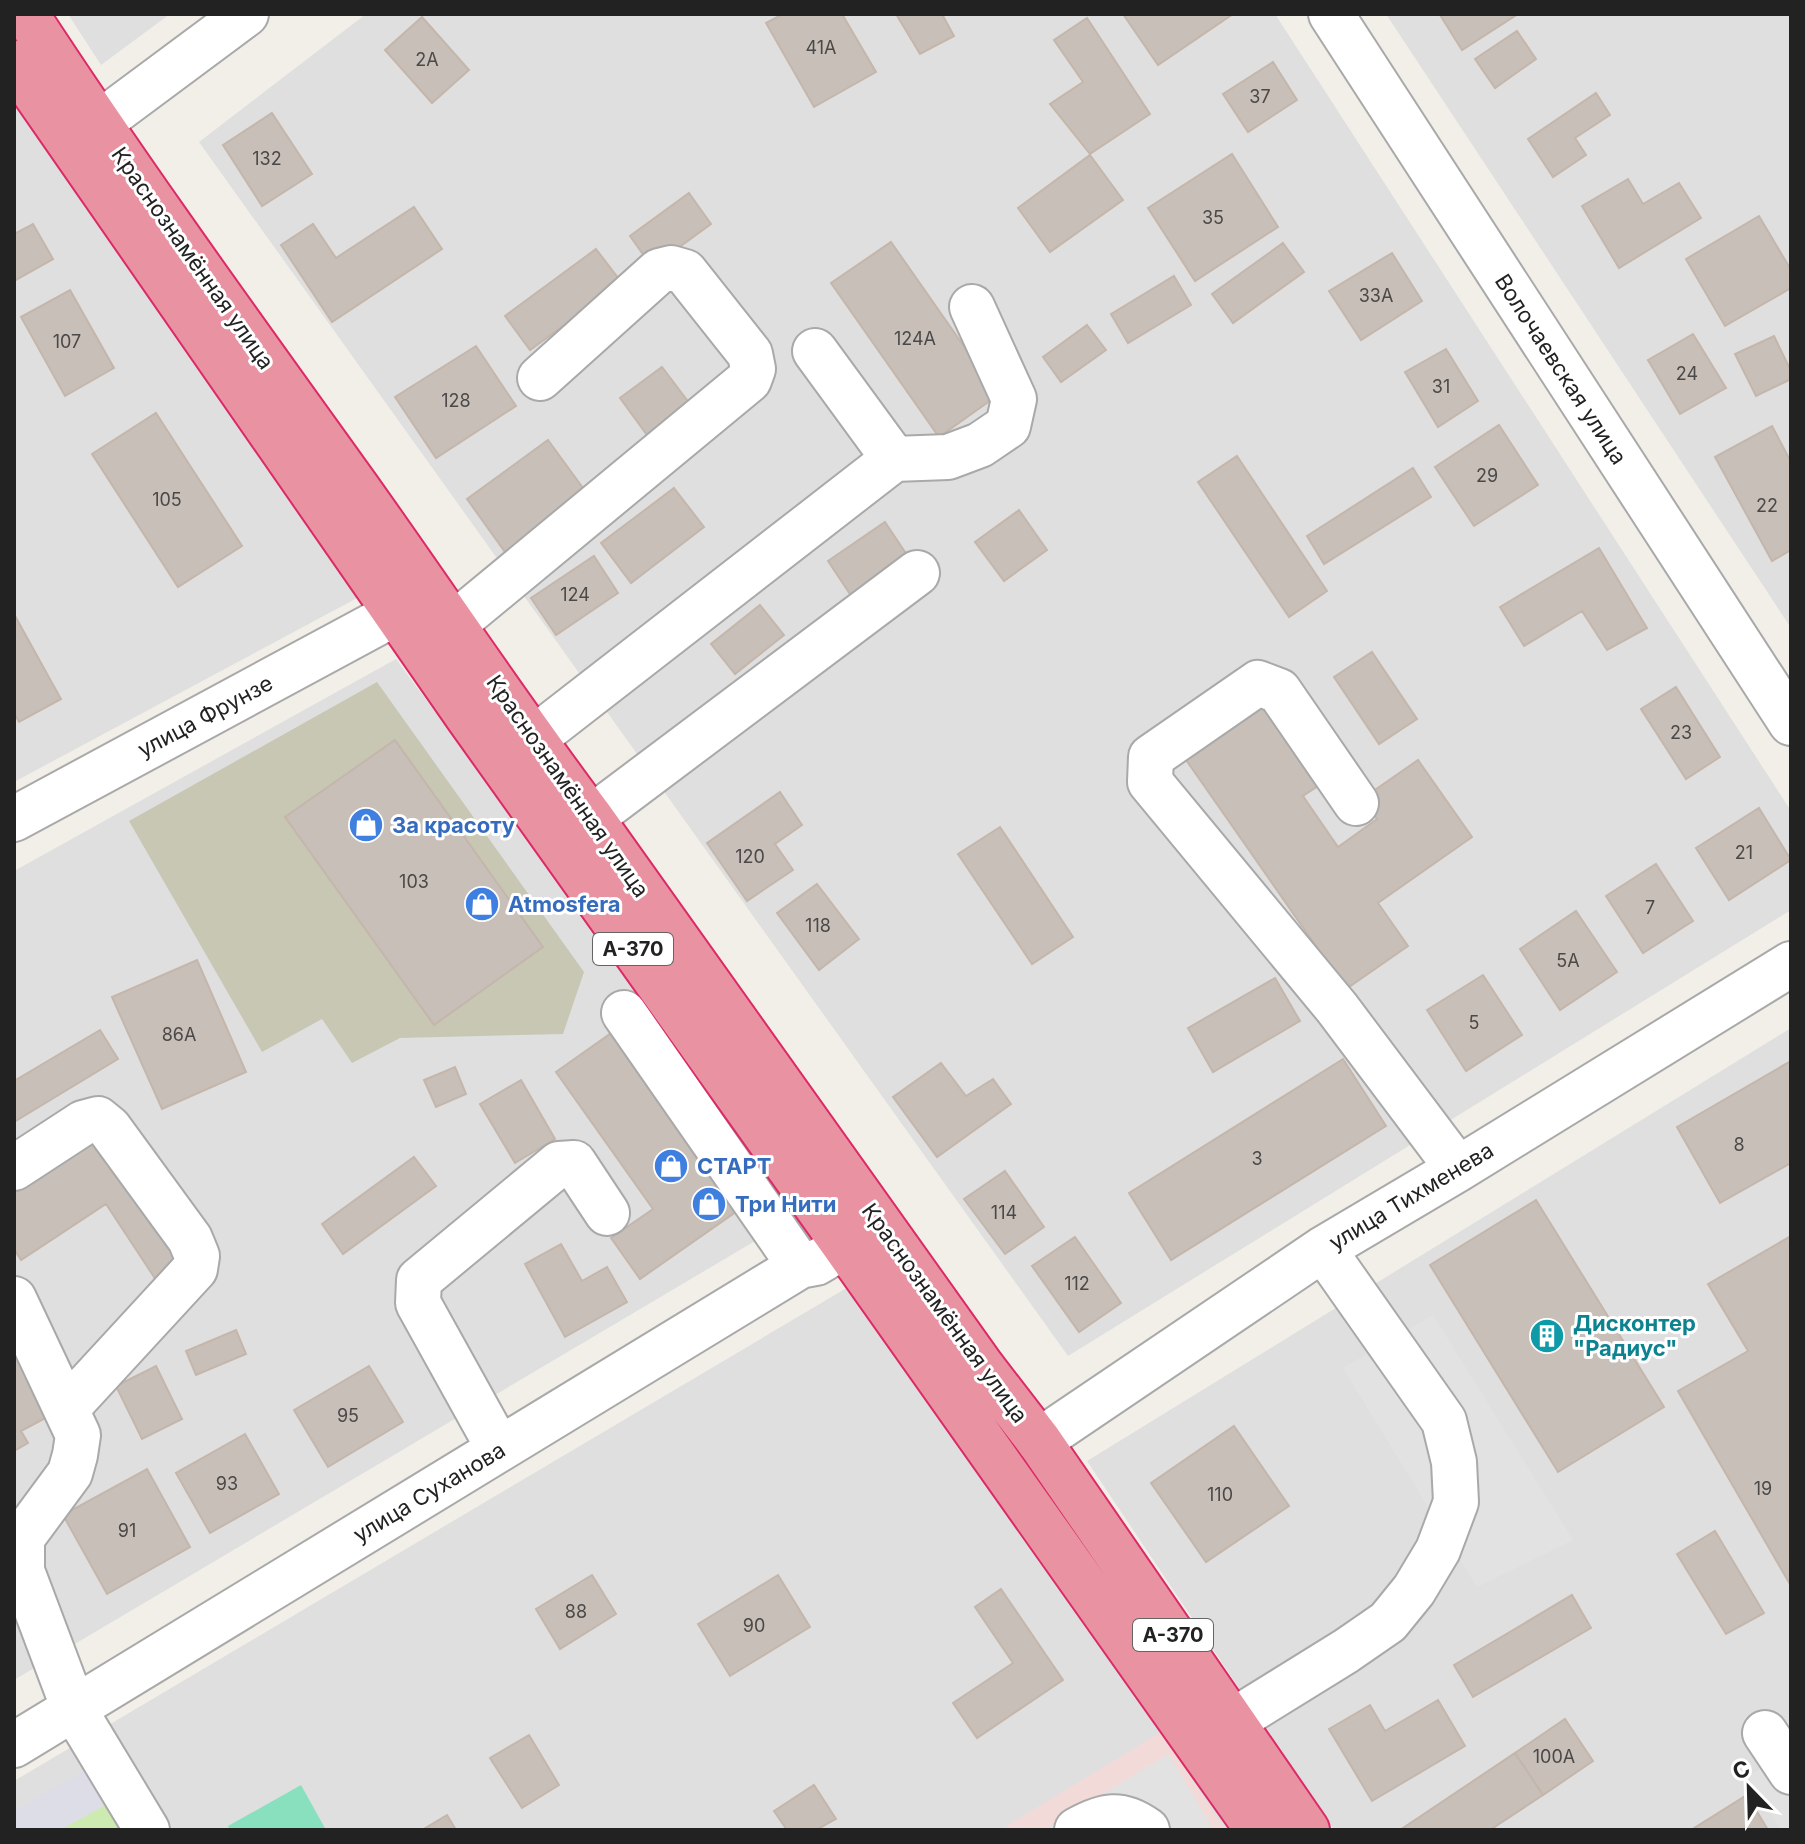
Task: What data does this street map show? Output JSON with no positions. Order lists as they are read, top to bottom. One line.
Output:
{"streets":{"highway":["Краснознамённая улица","А-370"],"street":["Волочаевская улица","улица Фрунзе","улица Тихменева","улица Суханова"]},"crossings":[["Краснознамённая улица","улица Фрунзе"],["Краснознамённая улица","улица Тихменева"],["Краснознамённая улица","улица Суханова"]],"places":{"shop":["За красоту","Atmosfera","СТАРТ","Три Нити"],"building":["Дисконтер \"Радиус\""]},"house_numbers":["41А","2А","37","132","35","33А","124А","107","24","31","128","29","105","22","124","23","21","120","103","7","118","5А","5","86А","8","3","114","112","95","93","19","110","91","88","90","100А"],"north":"top left"}
